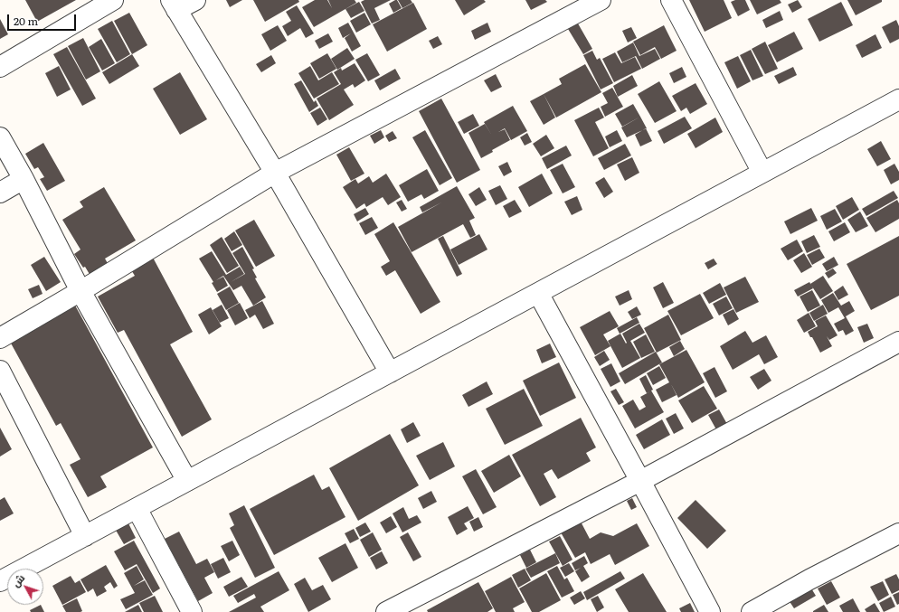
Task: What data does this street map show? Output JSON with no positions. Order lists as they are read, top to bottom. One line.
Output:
{"scale_bar":"20 m","north":"top left"}
